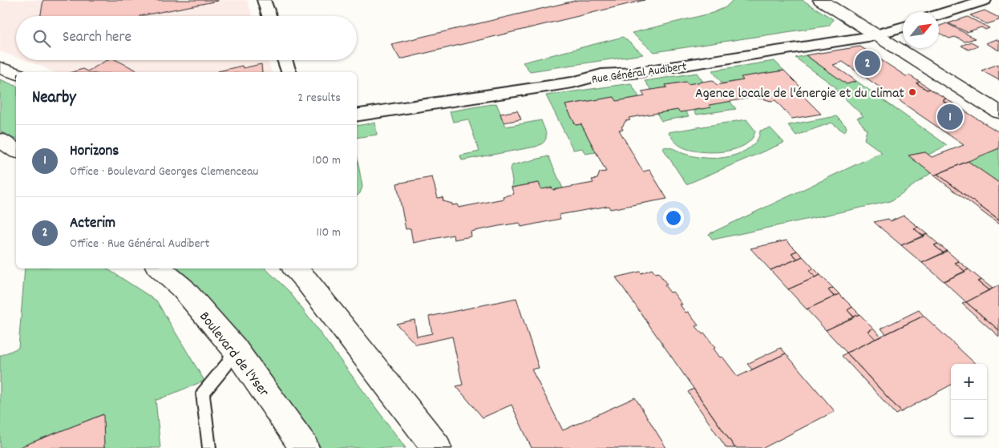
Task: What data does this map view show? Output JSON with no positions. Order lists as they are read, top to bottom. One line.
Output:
{"streets":{"main road":["Boulevard de l'Yser"],"street":["Rue Général Audibert"]},"places":["Agence locale de l'énergie et du climat"],"north":"top right","page":{"search":"Search here","pins":["2","1"],"heading":["Nearby","2 results"],"list":[{"mark":"1","name":"Horizons","note":"Office · Boulevard Georges Clemenceau","value":"100 m"},{"mark":"2","name":"Acterim","note":"Office · Rue Général Audibert","value":"110 m"}],"map_buttons":["+","−"]}}
